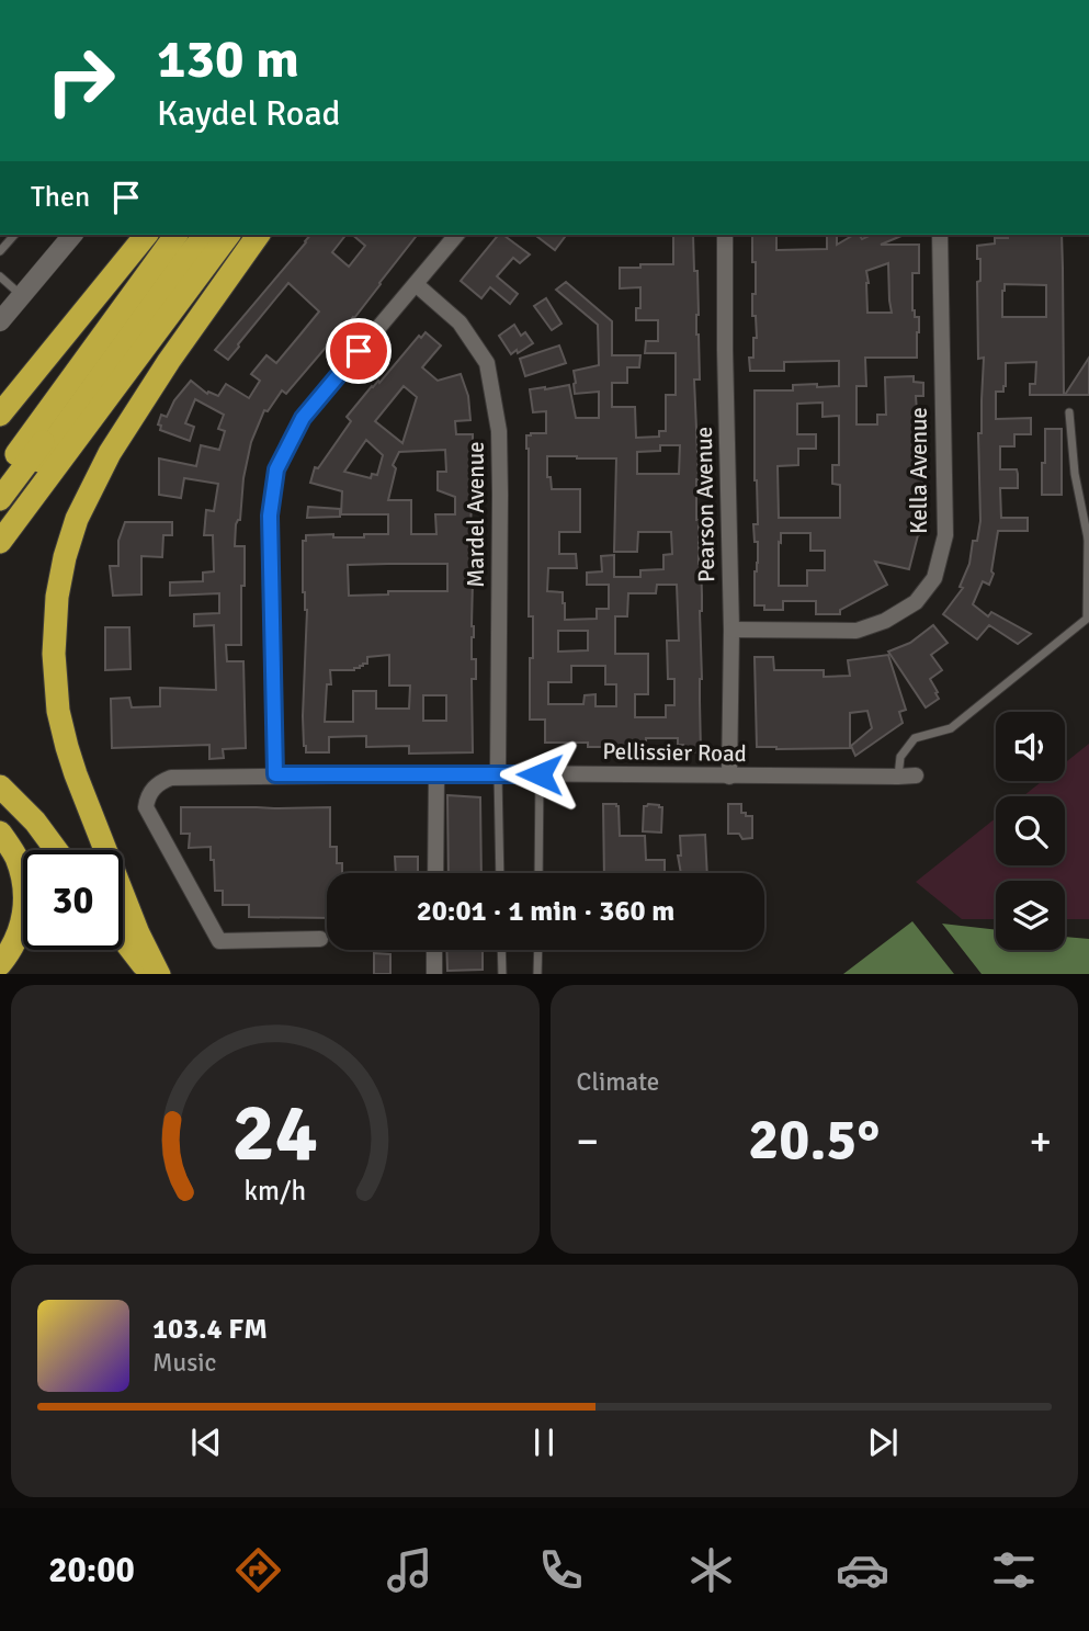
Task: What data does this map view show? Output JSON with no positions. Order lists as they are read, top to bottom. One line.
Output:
{"streets":{"street":["Kella Avenue","Pearson Avenue","Mardel Avenue","Pellissier Road"]},"crossings":[["Kella Avenue","Pearson Avenue"],["Pearson Avenue","Pellissier Road"],["Mardel Avenue","Pellissier Road"]],"page":{"turn":["130 m","Kaydel Road"],"then":"Then","limit":"30","trip":"20:01 · 1 min · 360 m","tile":"Climate","heat":["−","20.5°","+"],"song":["103.4 FM","Music"],"tabs":"20:00","gauge":["24","km/h"]}}
